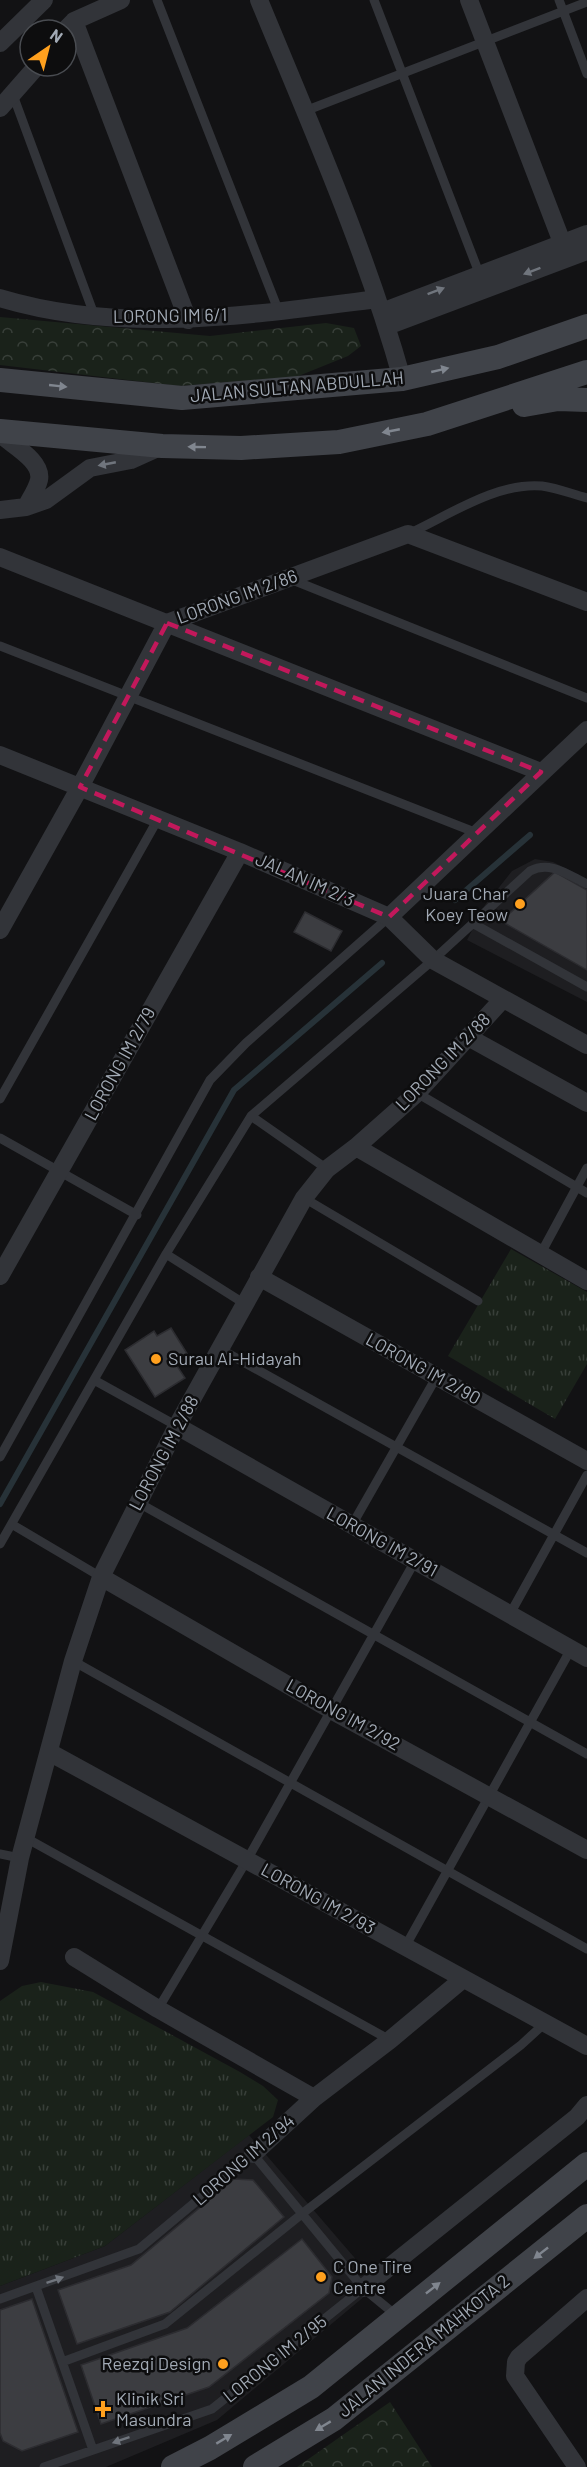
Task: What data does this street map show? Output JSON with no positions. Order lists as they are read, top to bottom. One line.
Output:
{"streets":{"main road":["JALAN SULTAN ABDULLAH","JALAN INDERA MAHKOTA 2"],"street":["LORONG IM 6/1","LORONG IM 2/86","JALAN IM 2/3","LORONG IM 2/88","LORONG IM 2/79","LORONG IM 2/90","LORONG IM 2/91","LORONG IM 2/92","LORONG IM 2/93","LORONG IM 2/94","LORONG IM 2/95"]},"crossings":[["JALAN IM 2/3","LORONG IM 2/88"],["JALAN IM 2/3","LORONG IM 2/79"],["LORONG IM 2/88","LORONG IM 2/90"],["LORONG IM 2/88","LORONG IM 2/91"],["LORONG IM 2/88","LORONG IM 2/92"],["LORONG IM 2/88","LORONG IM 2/93"],["LORONG IM 2/93","LORONG IM 2/94"]],"one_way":["LORONG IM 2/94","LORONG IM 2/95"],"places":{"other":["Juara Char Koey Teow","Surau Al-Hidayah","C One Tire Centre","Reezqi Design"],"health":["Klinik Sri Masundra"]},"north":"top right"}
